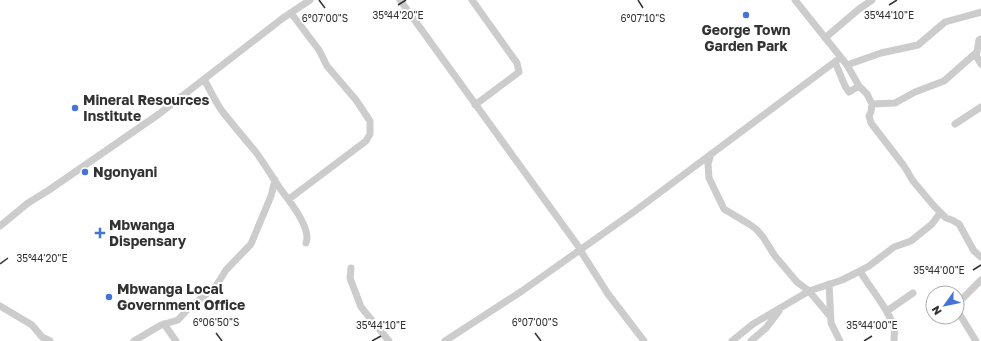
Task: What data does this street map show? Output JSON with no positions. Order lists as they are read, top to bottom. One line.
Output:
{"places":{"other":["George Town Garden Park","Mineral Resources Institute","Ngonyani","Mbwanga Local Government Office"],"health":["Mbwanga Dispensary"]},"north":"bottom left","coordinates":["35°44'20\"E","35°44'10\"E","6°07'00\"S","6°07'10\"S","35°44'00\"E","6°06'50\"S"]}
